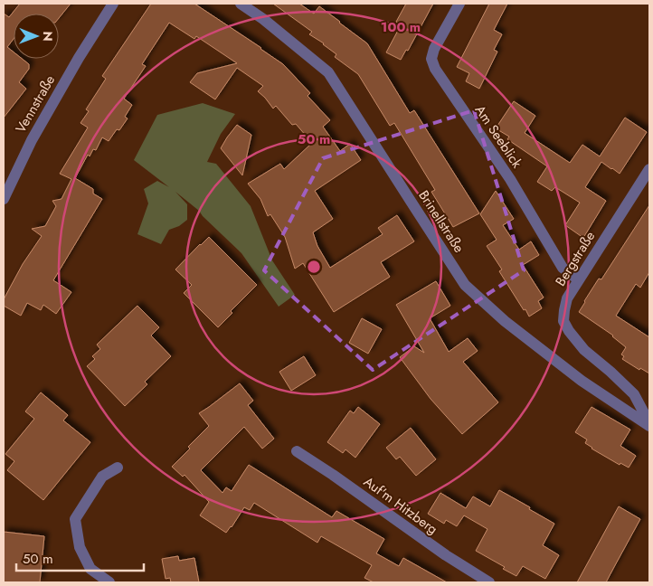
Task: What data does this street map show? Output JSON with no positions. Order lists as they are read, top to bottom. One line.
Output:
{"streets":{"street":["Vennstraße","Am Seeblick","Brinellstraße","Bergstraße","Auf'm Hitzberg"]},"crossings":[["Am Seeblick","Bergstraße"],["Brinellstraße","Bergstraße"]],"scale_bar":"50 m","north":"right","rings":["100 m","50 m"]}
